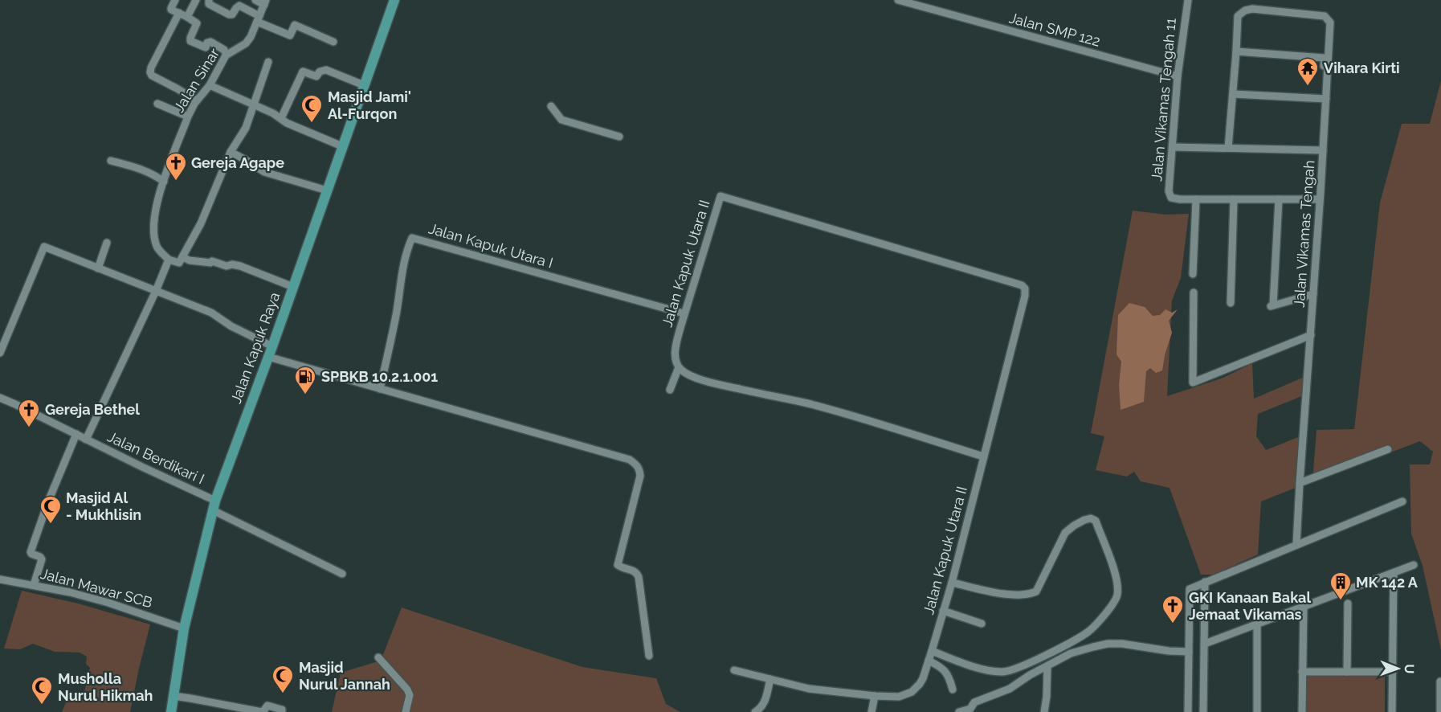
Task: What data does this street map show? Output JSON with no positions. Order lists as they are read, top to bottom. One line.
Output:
{"streets":{"main road":["Jalan Kapuk Raya"],"street":["Jalan SMP 122","Jalan Sinar","Jalan Vikamas Tengah 11","Jalan Vikamas Tengah","Jalan Kapuk Utara I","Jalan Kapuk Utara II","Jalan Berdikari I","Jalan Mawar SCB"]},"crossings":[["Jalan SMP 122","Jalan Vikamas Tengah 11"],["Jalan Vikamas Tengah 11","Jalan Vikamas Tengah"],["Jalan Kapuk Utara I","Jalan Kapuk Utara II"],["Jalan Kapuk Raya","Jalan Berdikari I"],["Jalan Kapuk Raya","Jalan Mawar SCB"]],"places":{"temple":["Vihara Kirti"],"mosque":["Masjid Jami' Al-Furqon","Masjid Al - Mukhlisin","Masjid Nurul Jannah","Musholla Nurul Hikmah"],"church":["Gereja Agape","Gereja Bethel","GKI Kanaan Bakal Jemaat Vikamas"],"fuel station":["SPBKB 10.2.1.001"],"building":["MK 142 A"]},"north":"right"}
